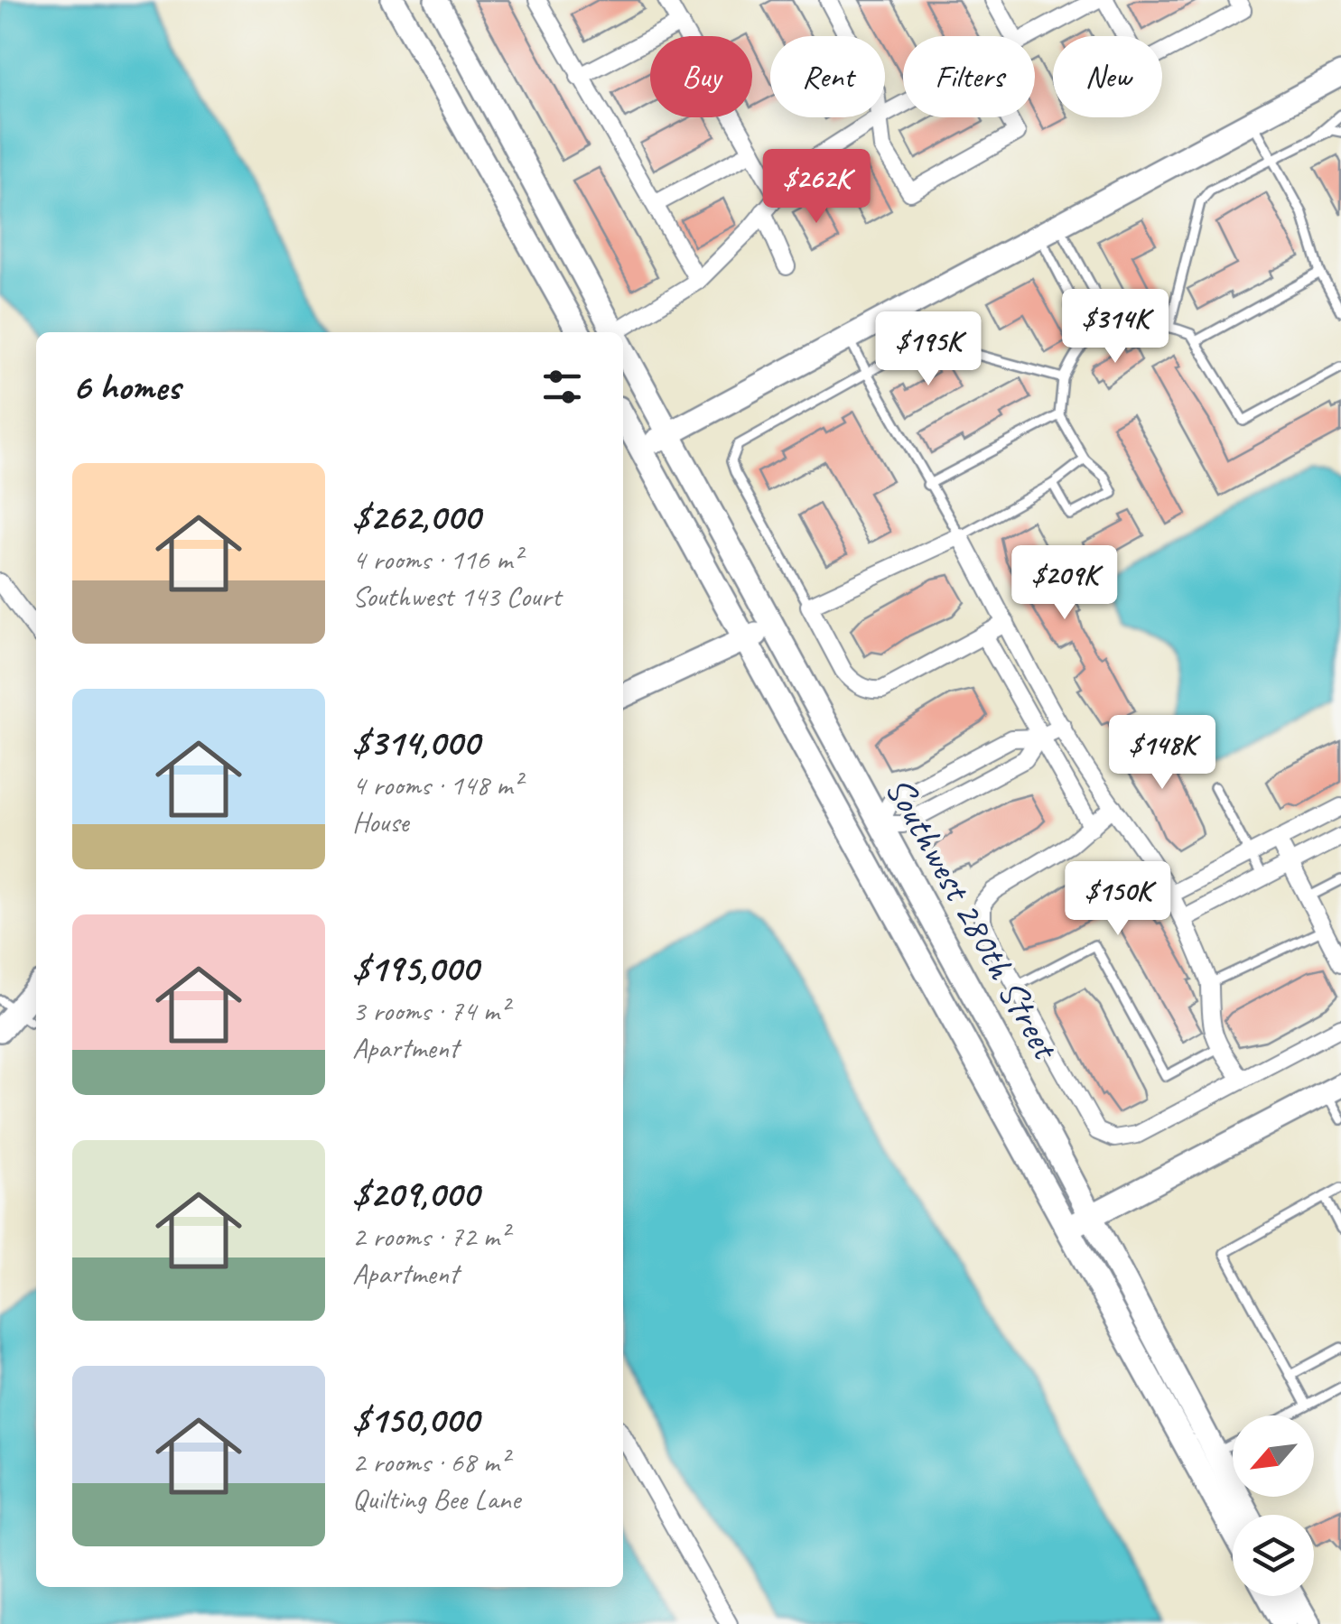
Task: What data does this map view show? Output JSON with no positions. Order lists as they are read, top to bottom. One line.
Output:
{"streets":{"street":["Southwest 280th Street"]},"north":"bottom left","page":{"chip":["Buy","Rent","Filters","New"],"price":["$262K","$314K","$195K","$209K","$148K","$150K"],"heading":"6 homes","list":[{"name":"$262,000","note":"4 rooms · 116 m² · Southwest 143 Court"},{"name":"$314,000","note":"4 rooms · 148 m² · House"},{"name":"$195,000","note":"3 rooms · 74 m² · Apartment"},{"name":"$209,000","note":"2 rooms · 72 m² · Apartment"},{"name":"$150,000","note":"2 rooms · 68 m² · Quilting Bee Lane"}]}}
